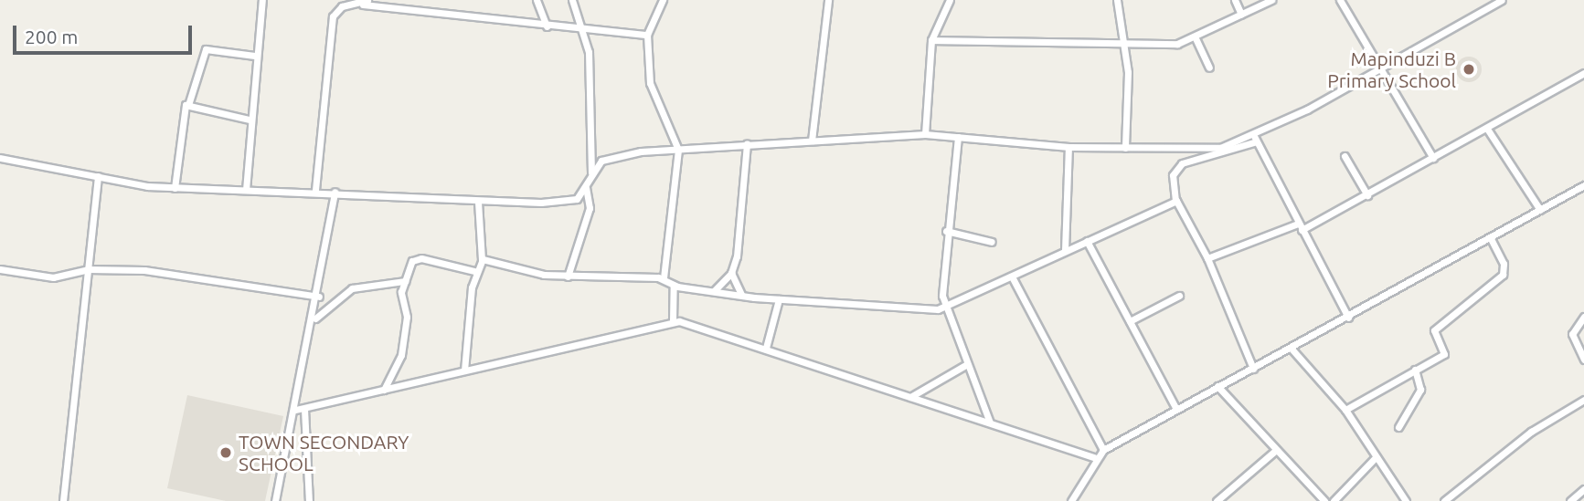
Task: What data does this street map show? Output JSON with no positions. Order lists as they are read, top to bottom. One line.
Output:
{"places":["Mapinduzi B Primary School","TOWN SECONDARY SCHOOL"],"scale_bar":"200 m"}
